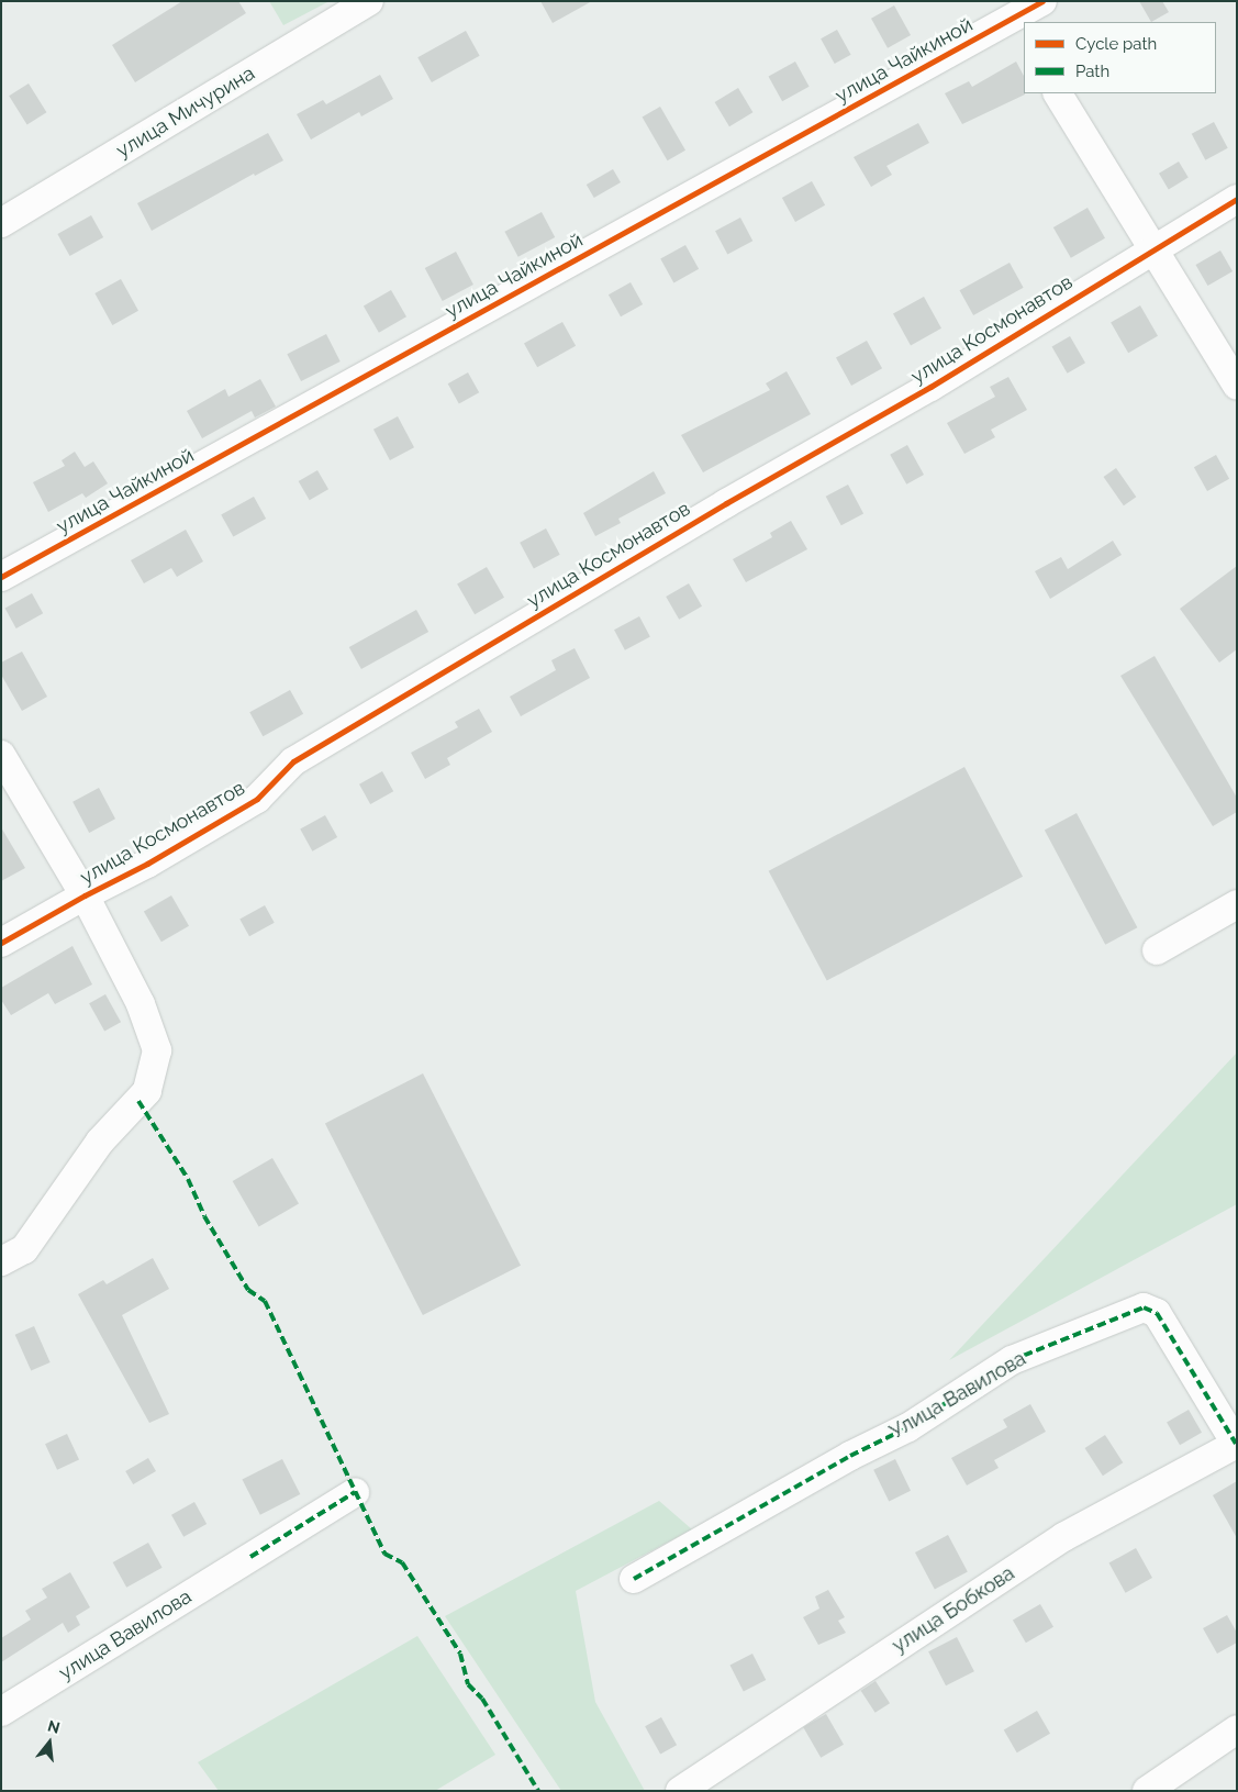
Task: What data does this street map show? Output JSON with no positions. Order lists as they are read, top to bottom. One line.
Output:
{"streets":{"street":["улица Чайкиной","улица Мичурина","улица Космонавтов","Улица Вавилова","улица Бобкова","улица Вавилова"]},"crossings":[["Улица Вавилова","улица Бобкова"]],"legend":["Cycle path","Path"],"north":"top"}
